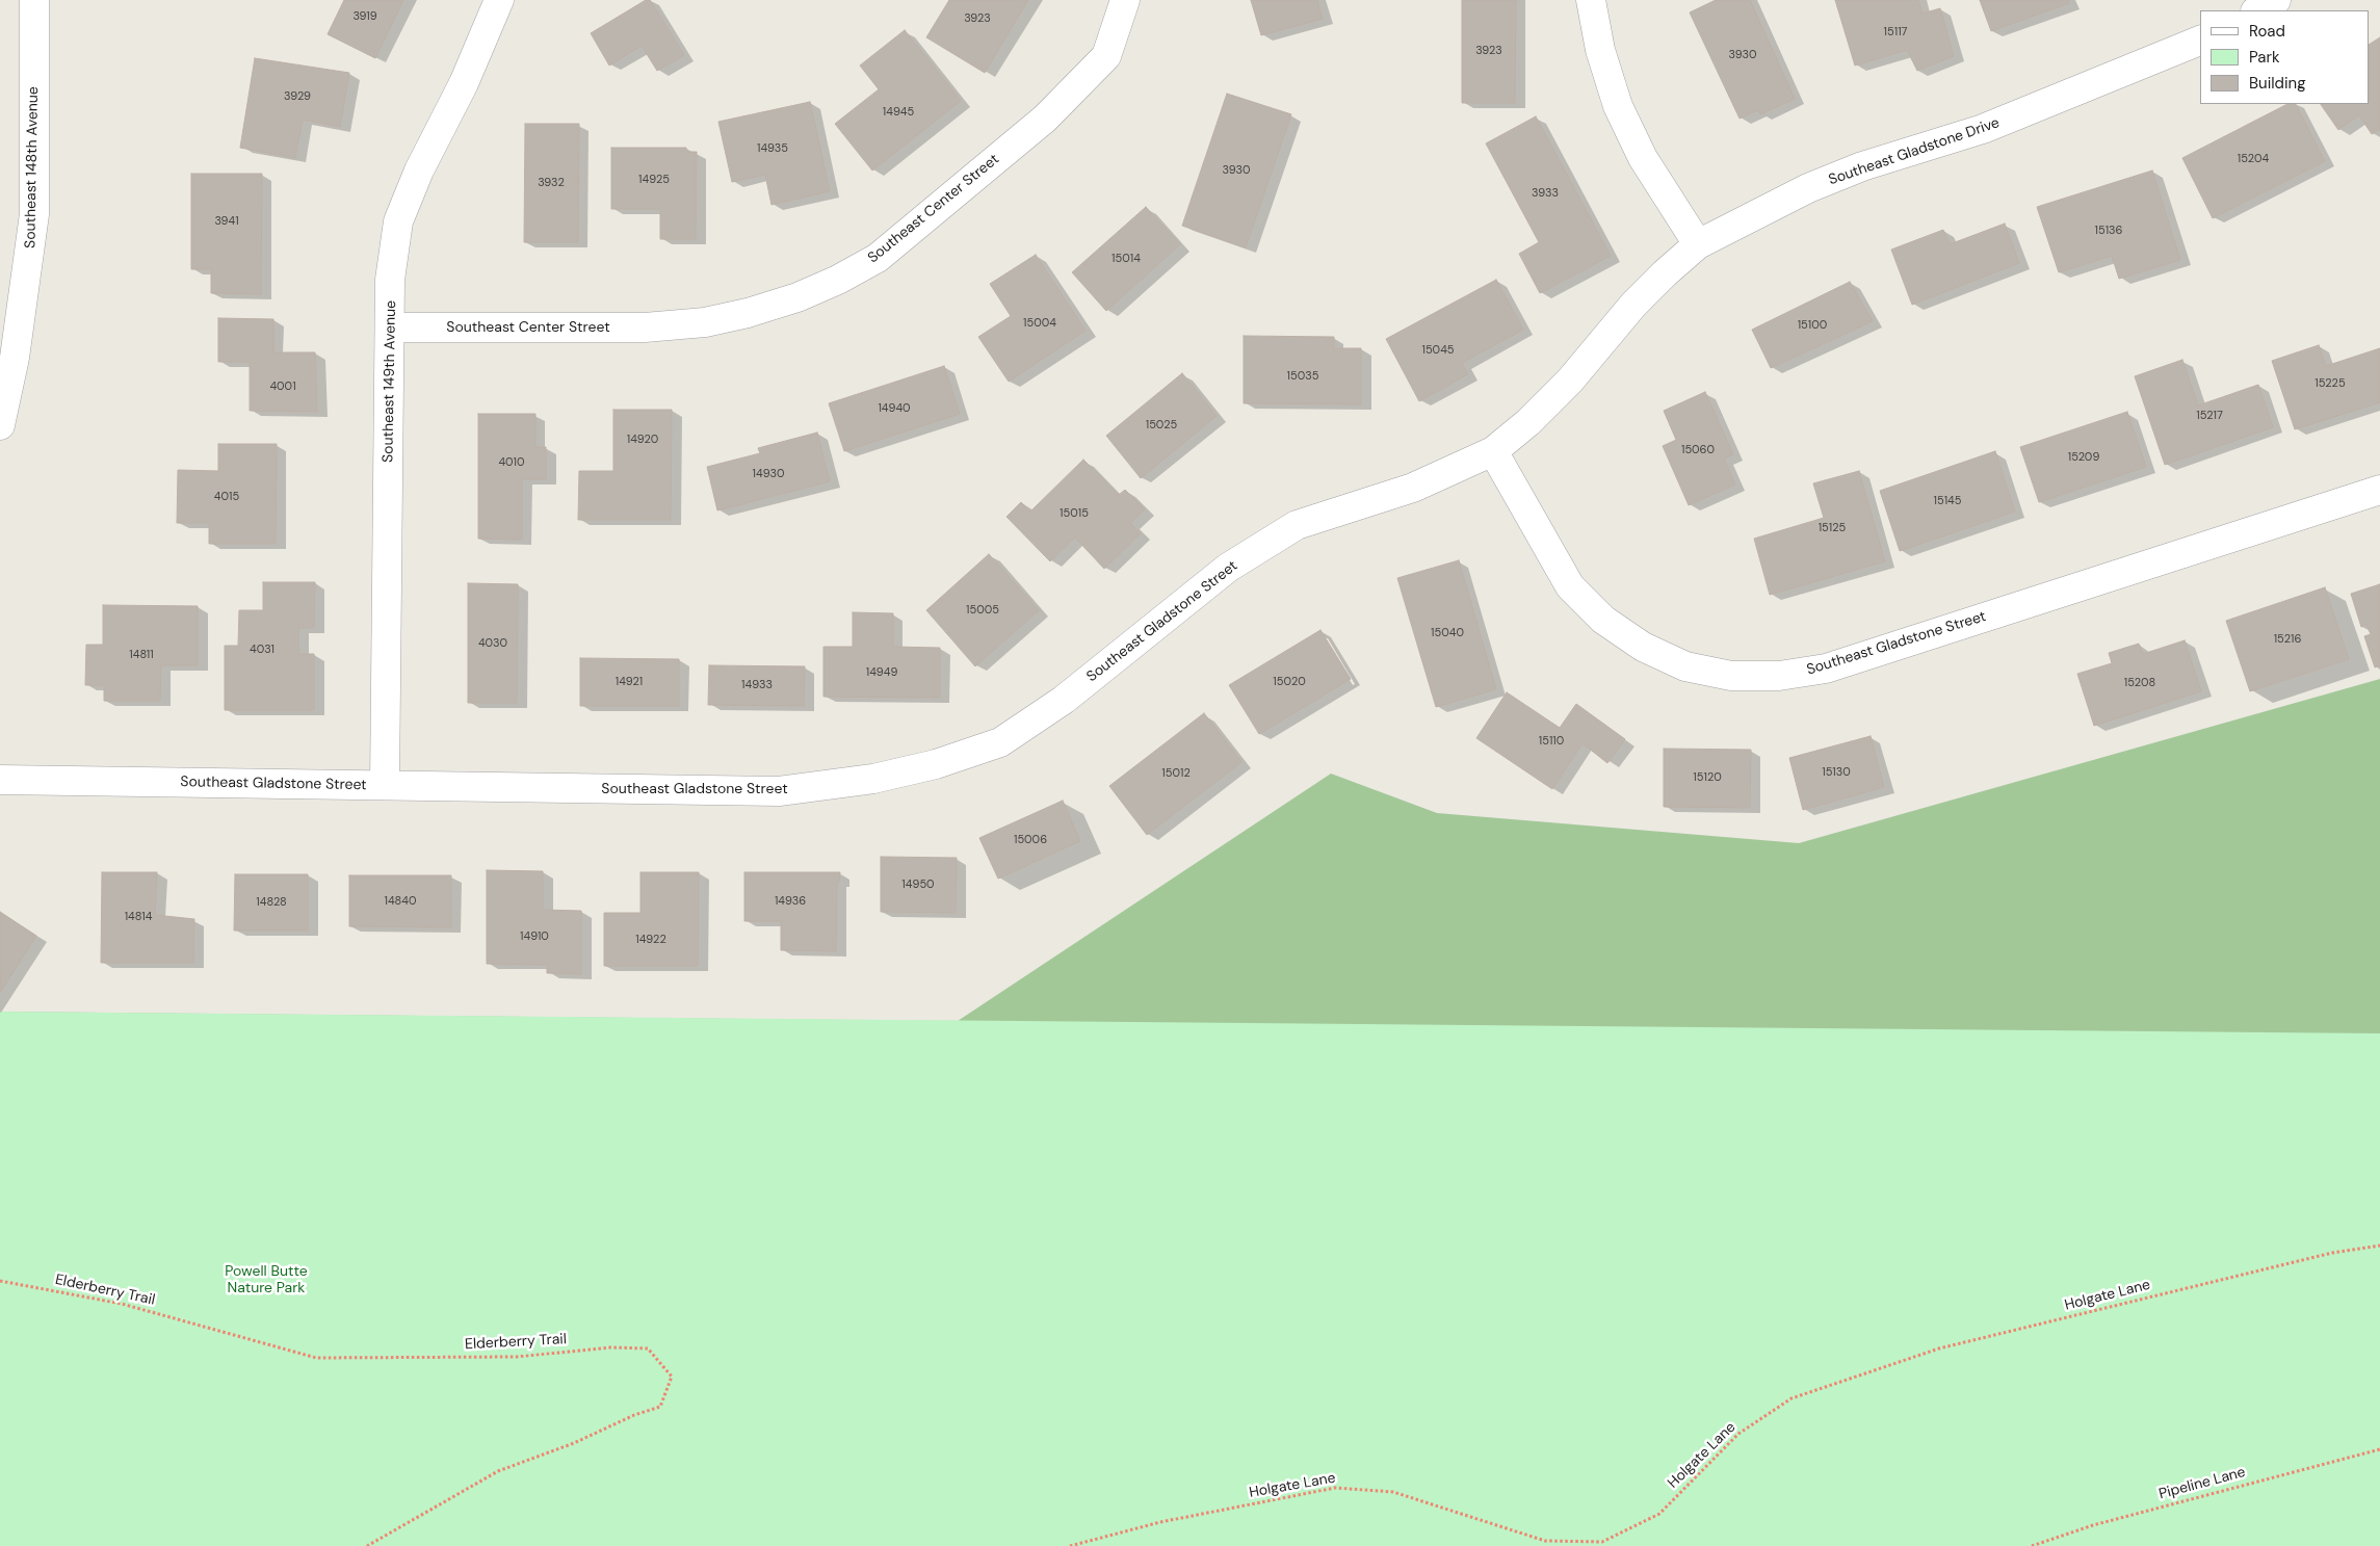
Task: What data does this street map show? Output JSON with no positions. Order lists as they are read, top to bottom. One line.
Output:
{"streets":{"street":["Southeast Gladstone Drive","Southeast 148th Avenue","Southeast Center Street","Southeast 149th Avenue","Southeast Gladstone Street"],"path":["Elderberry Trail","Holgate Lane","Pipeline Lane"]},"crossings":[["Southeast Gladstone Drive","Southeast Gladstone Street"],["Southeast Center Street","Southeast 149th Avenue"],["Southeast 149th Avenue","Southeast Gladstone Street"]],"parks":["Powell Butte Nature Park"],"house_numbers":["3919","3923","15117","3923","3930","3929","14945","14935","15204","3930","14925","3932","3933","3941","15136","15014","15004","15100","15045","15035","15225","4001","14940","15217","15025","14920","15060","15209","4010","14930","4015","15145","15015","15125","15005","15040","15216","4030","4031","14811","14949","14921","15020","15208","14933","15110","15130","15012","15120","15006","14950","14840","14936","14828","14814","14910","14922"],"legend":["Road","Park","Building"]}
